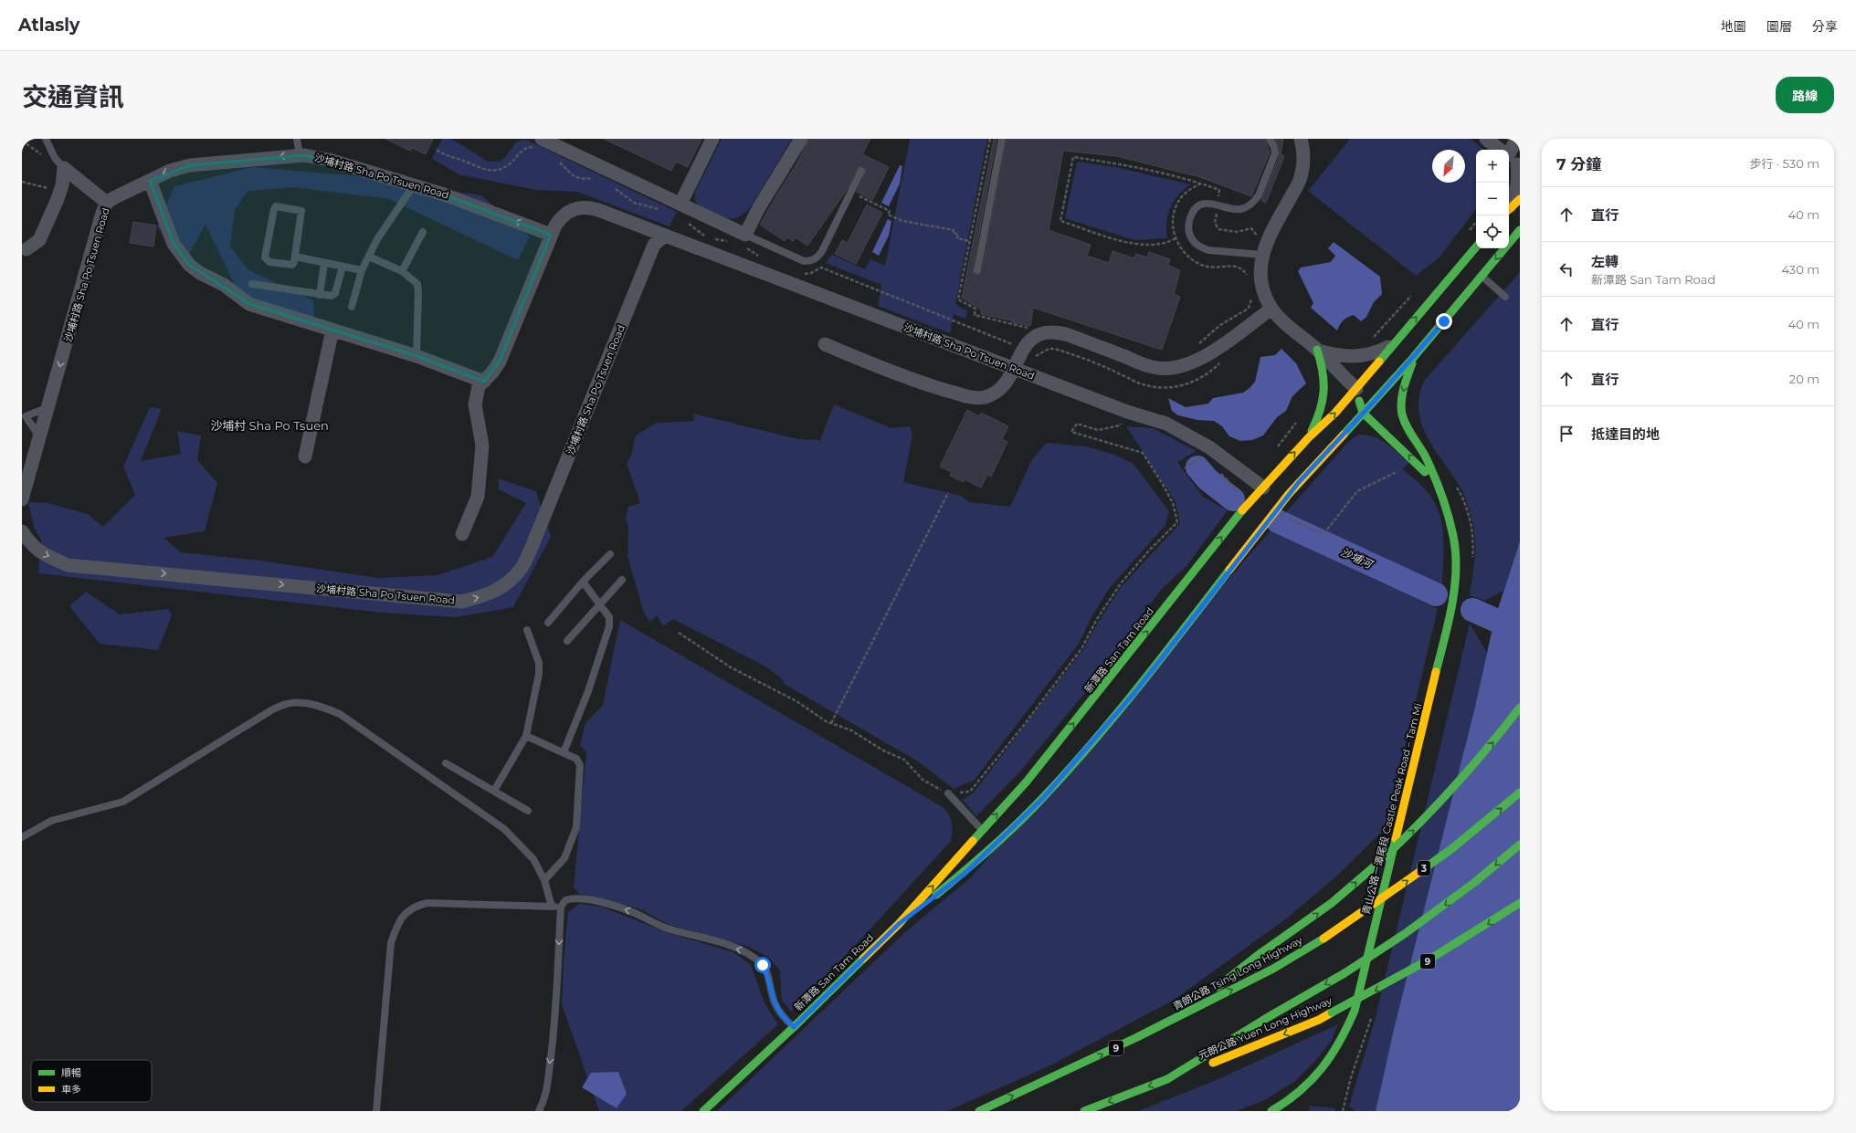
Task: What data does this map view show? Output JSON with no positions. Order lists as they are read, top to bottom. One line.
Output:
{"streets":{"main road":["新潭路 San Tam Road","青山公路－潭尾段 Castle Peak Road – Tam Mi","3","9","青朗公路 Tsing Long Highway","元朗公路 Yuen Long Highway"],"street":["沙埔村路 Sha Po Tsuen Road"]},"crossings":[["沙埔村路 Sha Po Tsuen Road","新潭路 San Tam Road"],["新潭路 San Tam Road","青山公路－潭尾段 Castle Peak Road – Tam Mi"],["9","青朗公路 Tsing Long Highway"],["9","元朗公路 Yuen Long Highway"]],"districts":["沙埔村 Sha Po Tsuen"],"water":["沙埔河"],"legend":["順暢","車多"],"north":"bottom left","page":{"header":"Atlasly","nav":["地圖","圖層","分享"],"title":"交通資訊","buttons":"路線","heading":["7 分鐘","步行 · 530 m"],"map_buttons":["+","−"],"list":[["直行","40 m"],["左轉","新潭路 San Tam Road","430 m"],["直行","40 m"],["直行","20 m"],"抵達目的地"]}}
